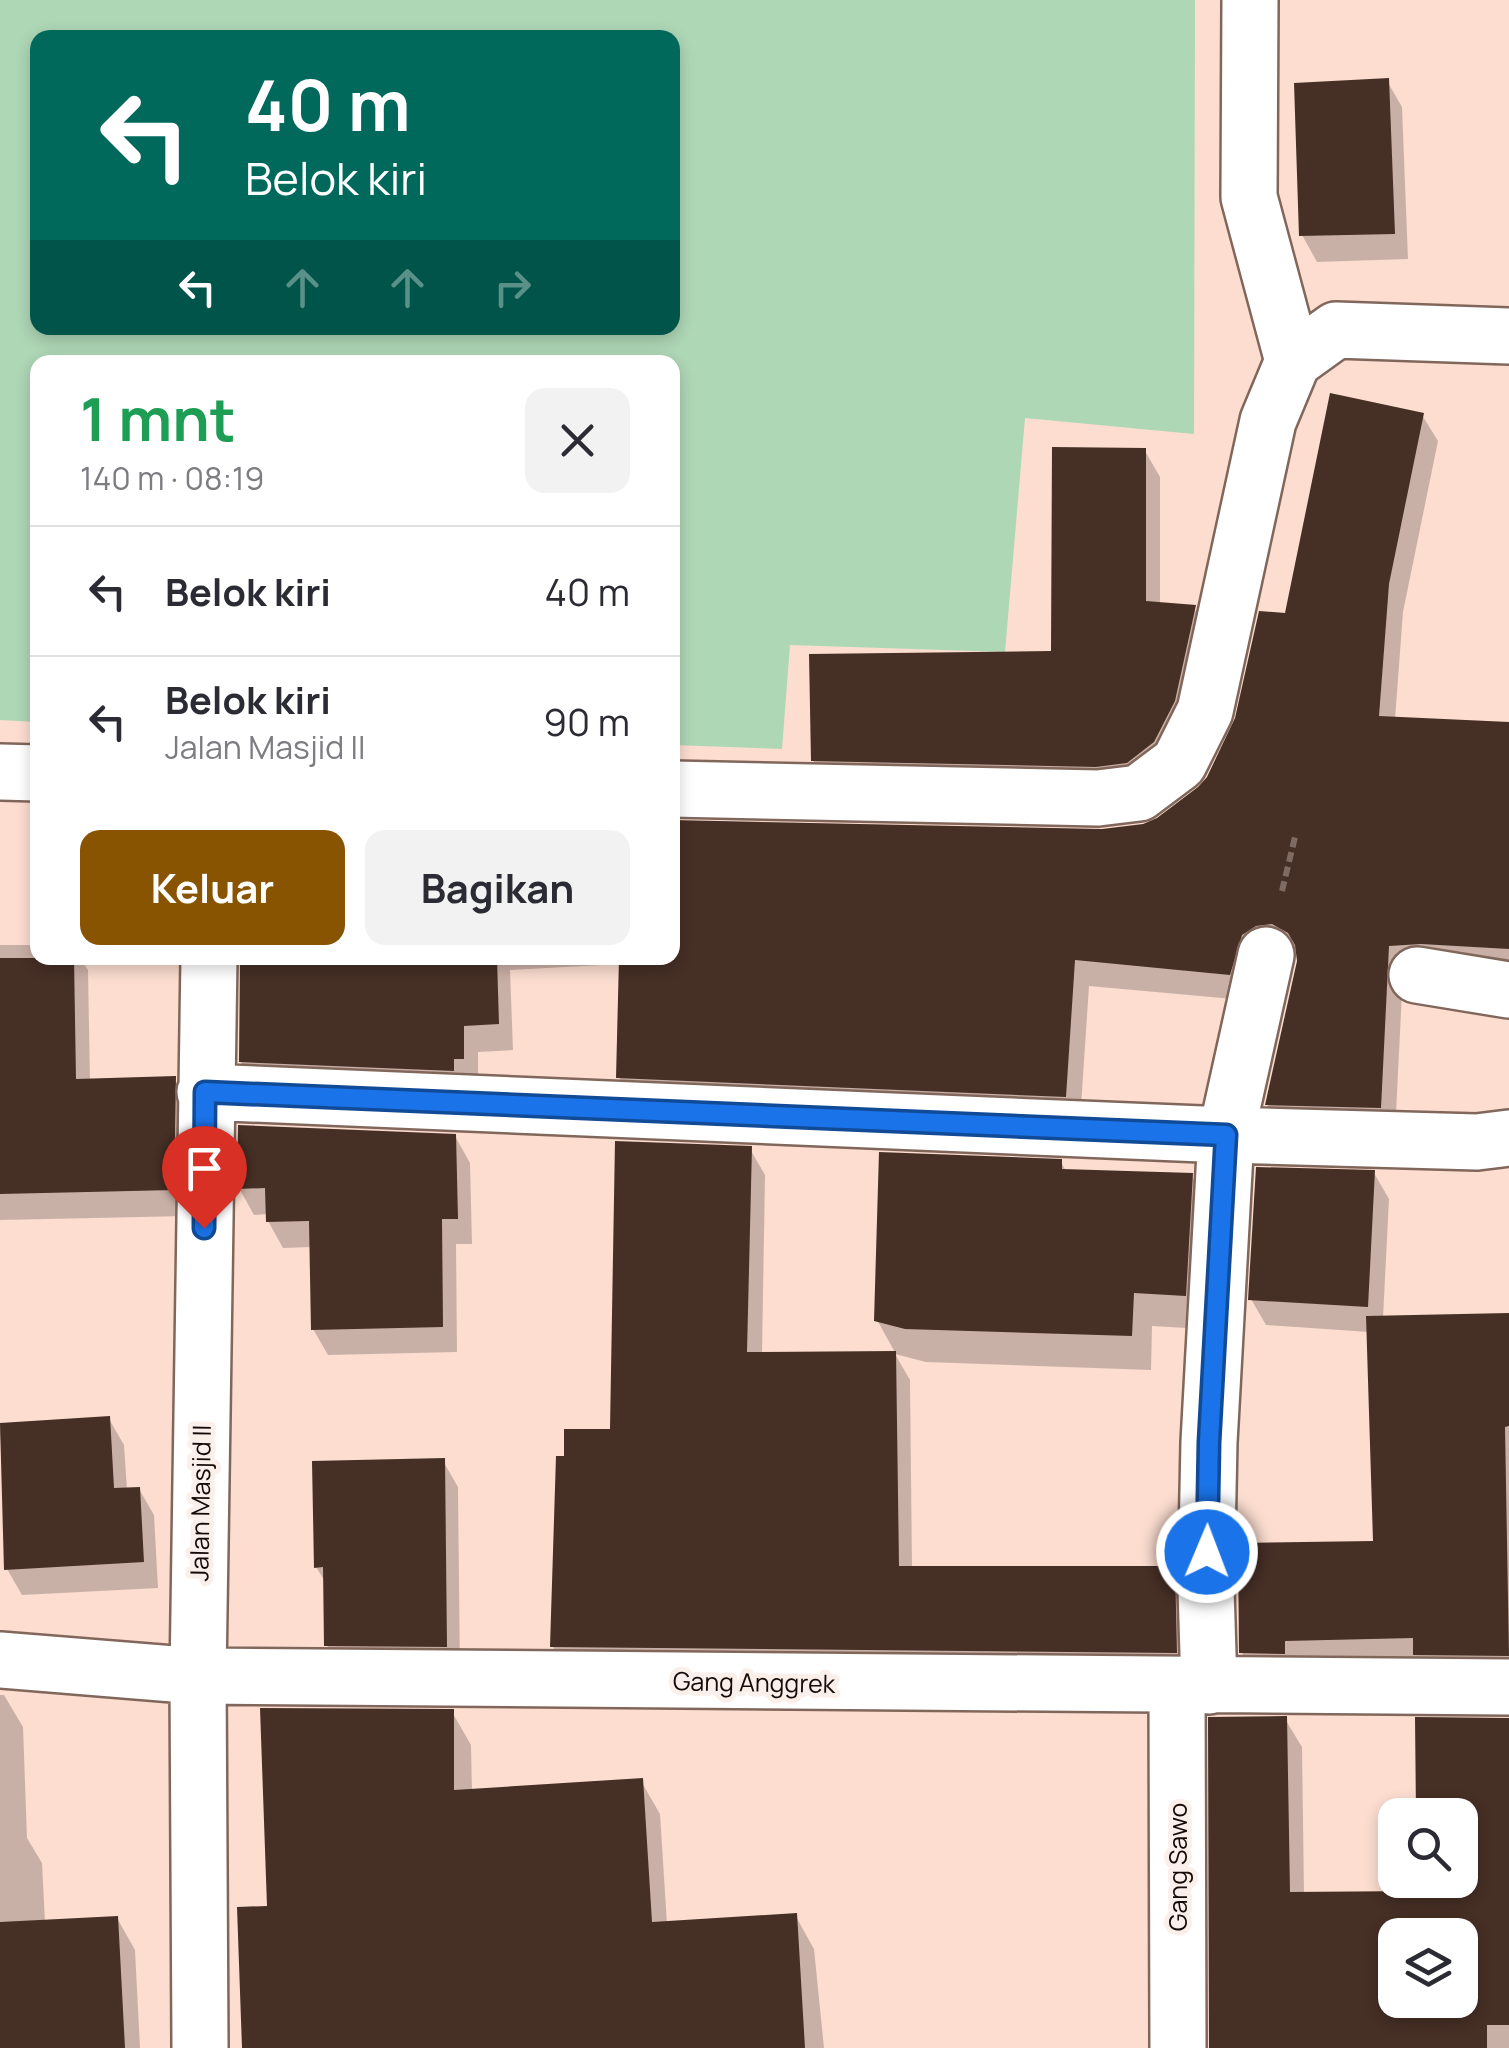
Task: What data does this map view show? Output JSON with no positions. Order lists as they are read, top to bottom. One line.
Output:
{"streets":{"street":["Jalan Masjid II","Gang Anggrek","Gang Sawo"]},"crossings":[["Jalan Masjid II","Gang Anggrek"],["Gang Anggrek","Gang Sawo"]],"page":{"turn":["40 m","Belok kiri"],"heading":["1 mnt","140 m · 08:19"],"list":[{"name":"Belok kiri","value":"40 m"},{"name":"Belok kiri","note":"Jalan Masjid II","value":"90 m"}],"buttons":["Keluar","Bagikan"]}}
